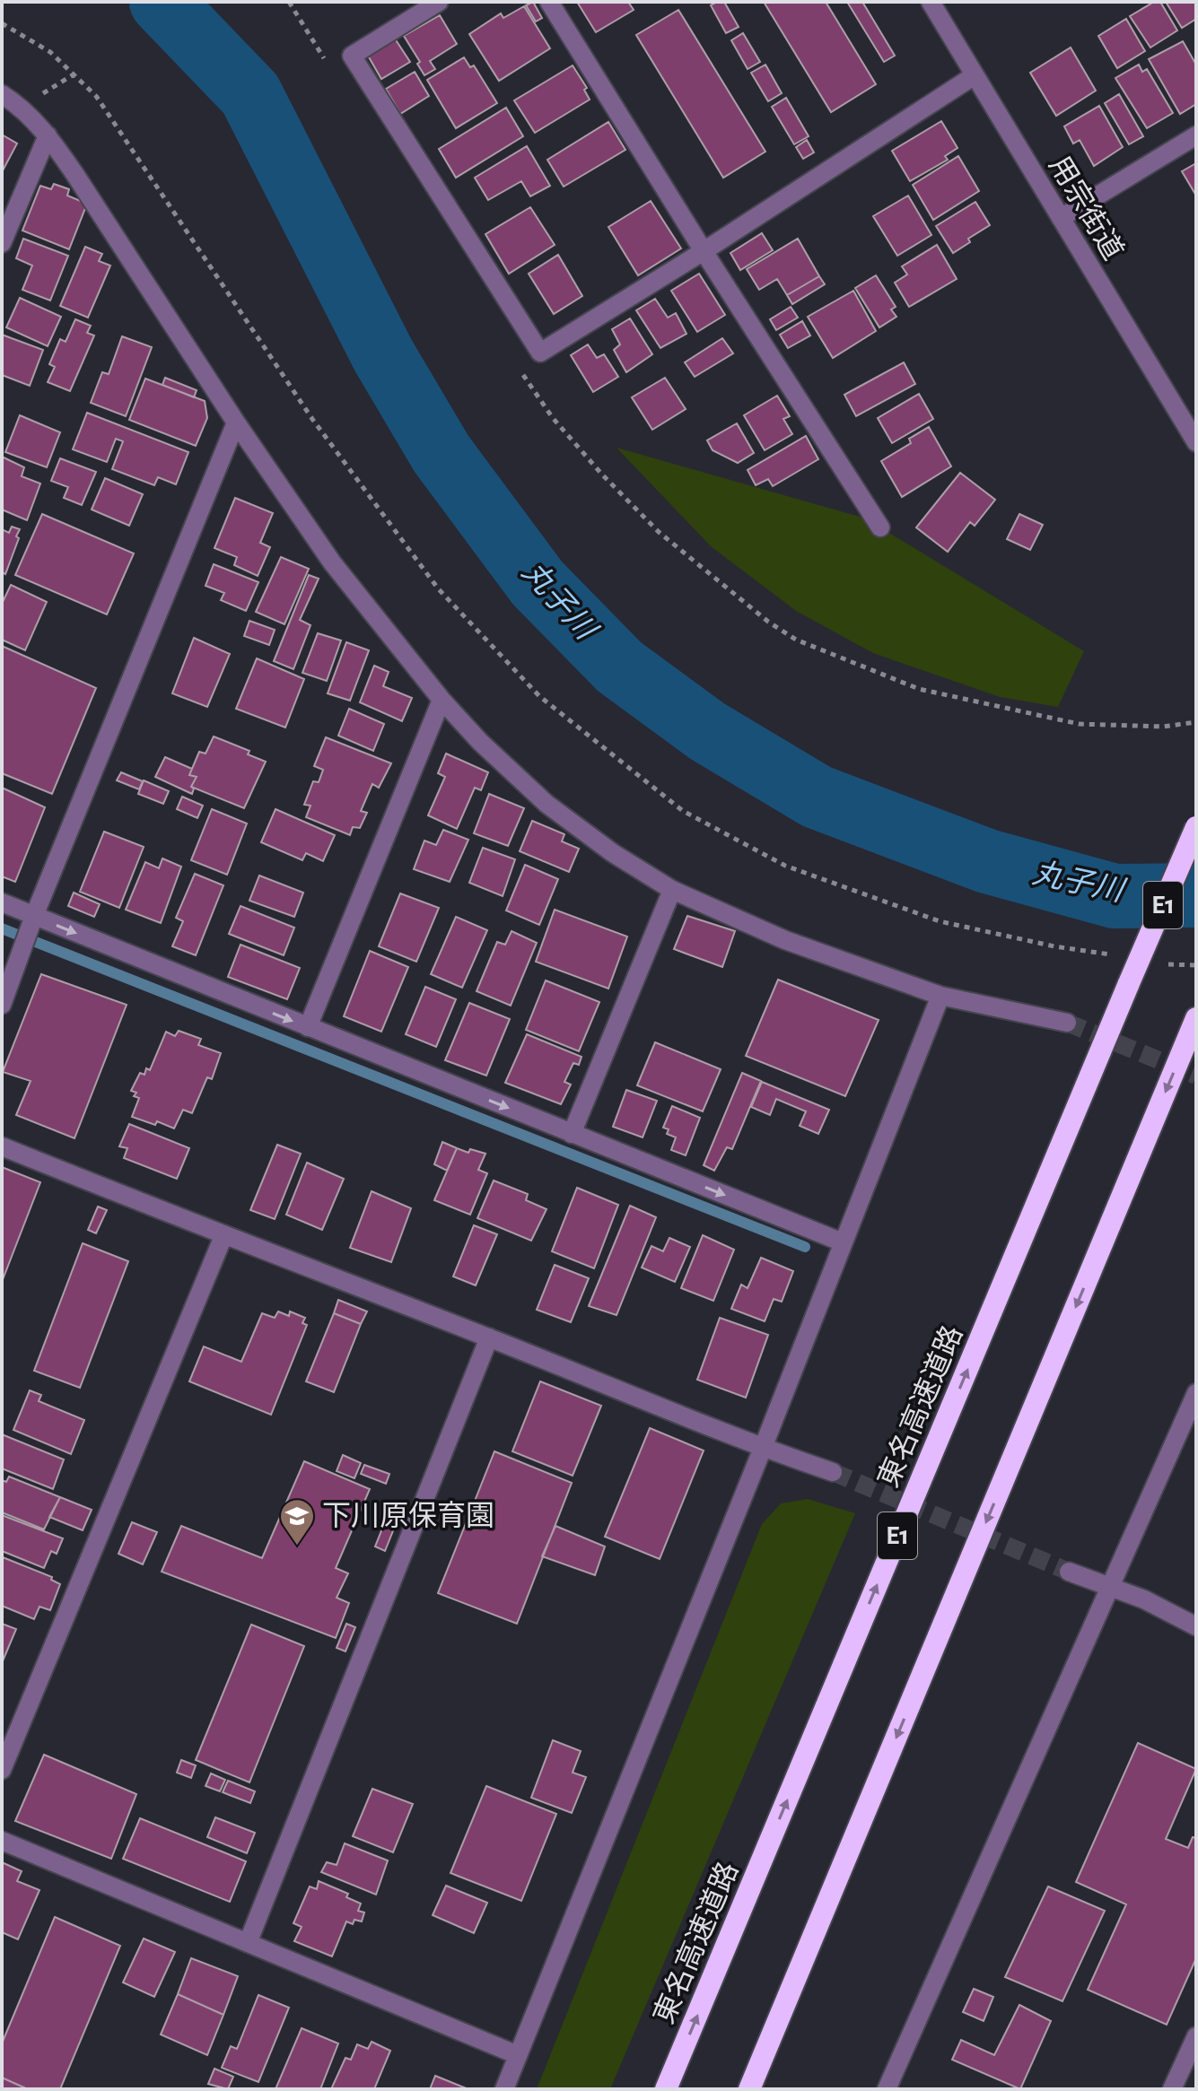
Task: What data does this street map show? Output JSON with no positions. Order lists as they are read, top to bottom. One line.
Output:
{"streets":{"highway":["E1","東名高速道路"],"street":["用宗街道"]},"water":["丸子川"],"places":{"school or university":["下川原保育園"]}}
